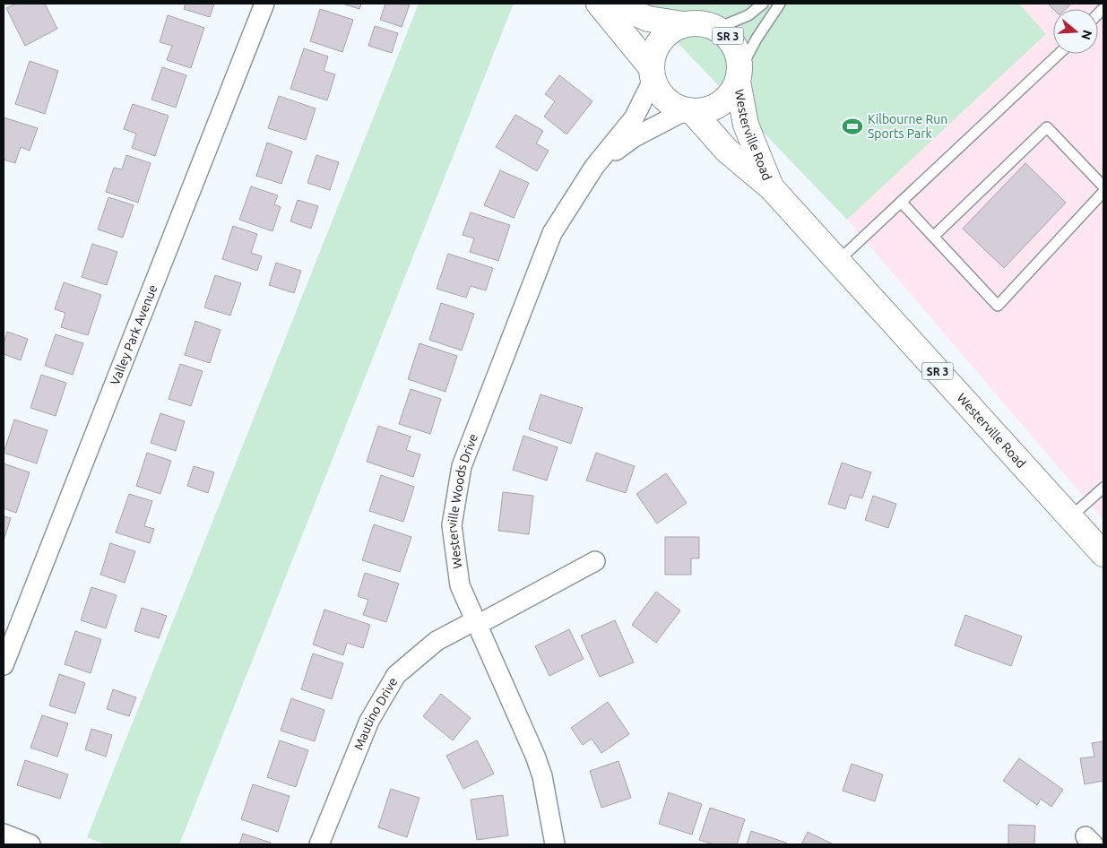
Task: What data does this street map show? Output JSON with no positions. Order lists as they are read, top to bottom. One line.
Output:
{"streets":{"main road":["SR 3","Westerville Road"],"street":["Valley Park Avenue","Westerville Woods Drive","Mautino Drive"]},"crossings":[["SR 3","Westerville Road"],["SR 3","Westerville Woods Drive"],["Westerville Road","Westerville Woods Drive"],["Westerville Woods Drive","Mautino Drive"]],"places":{"sports":["Kilbourne Run Sports Park"]},"north":"right"}
